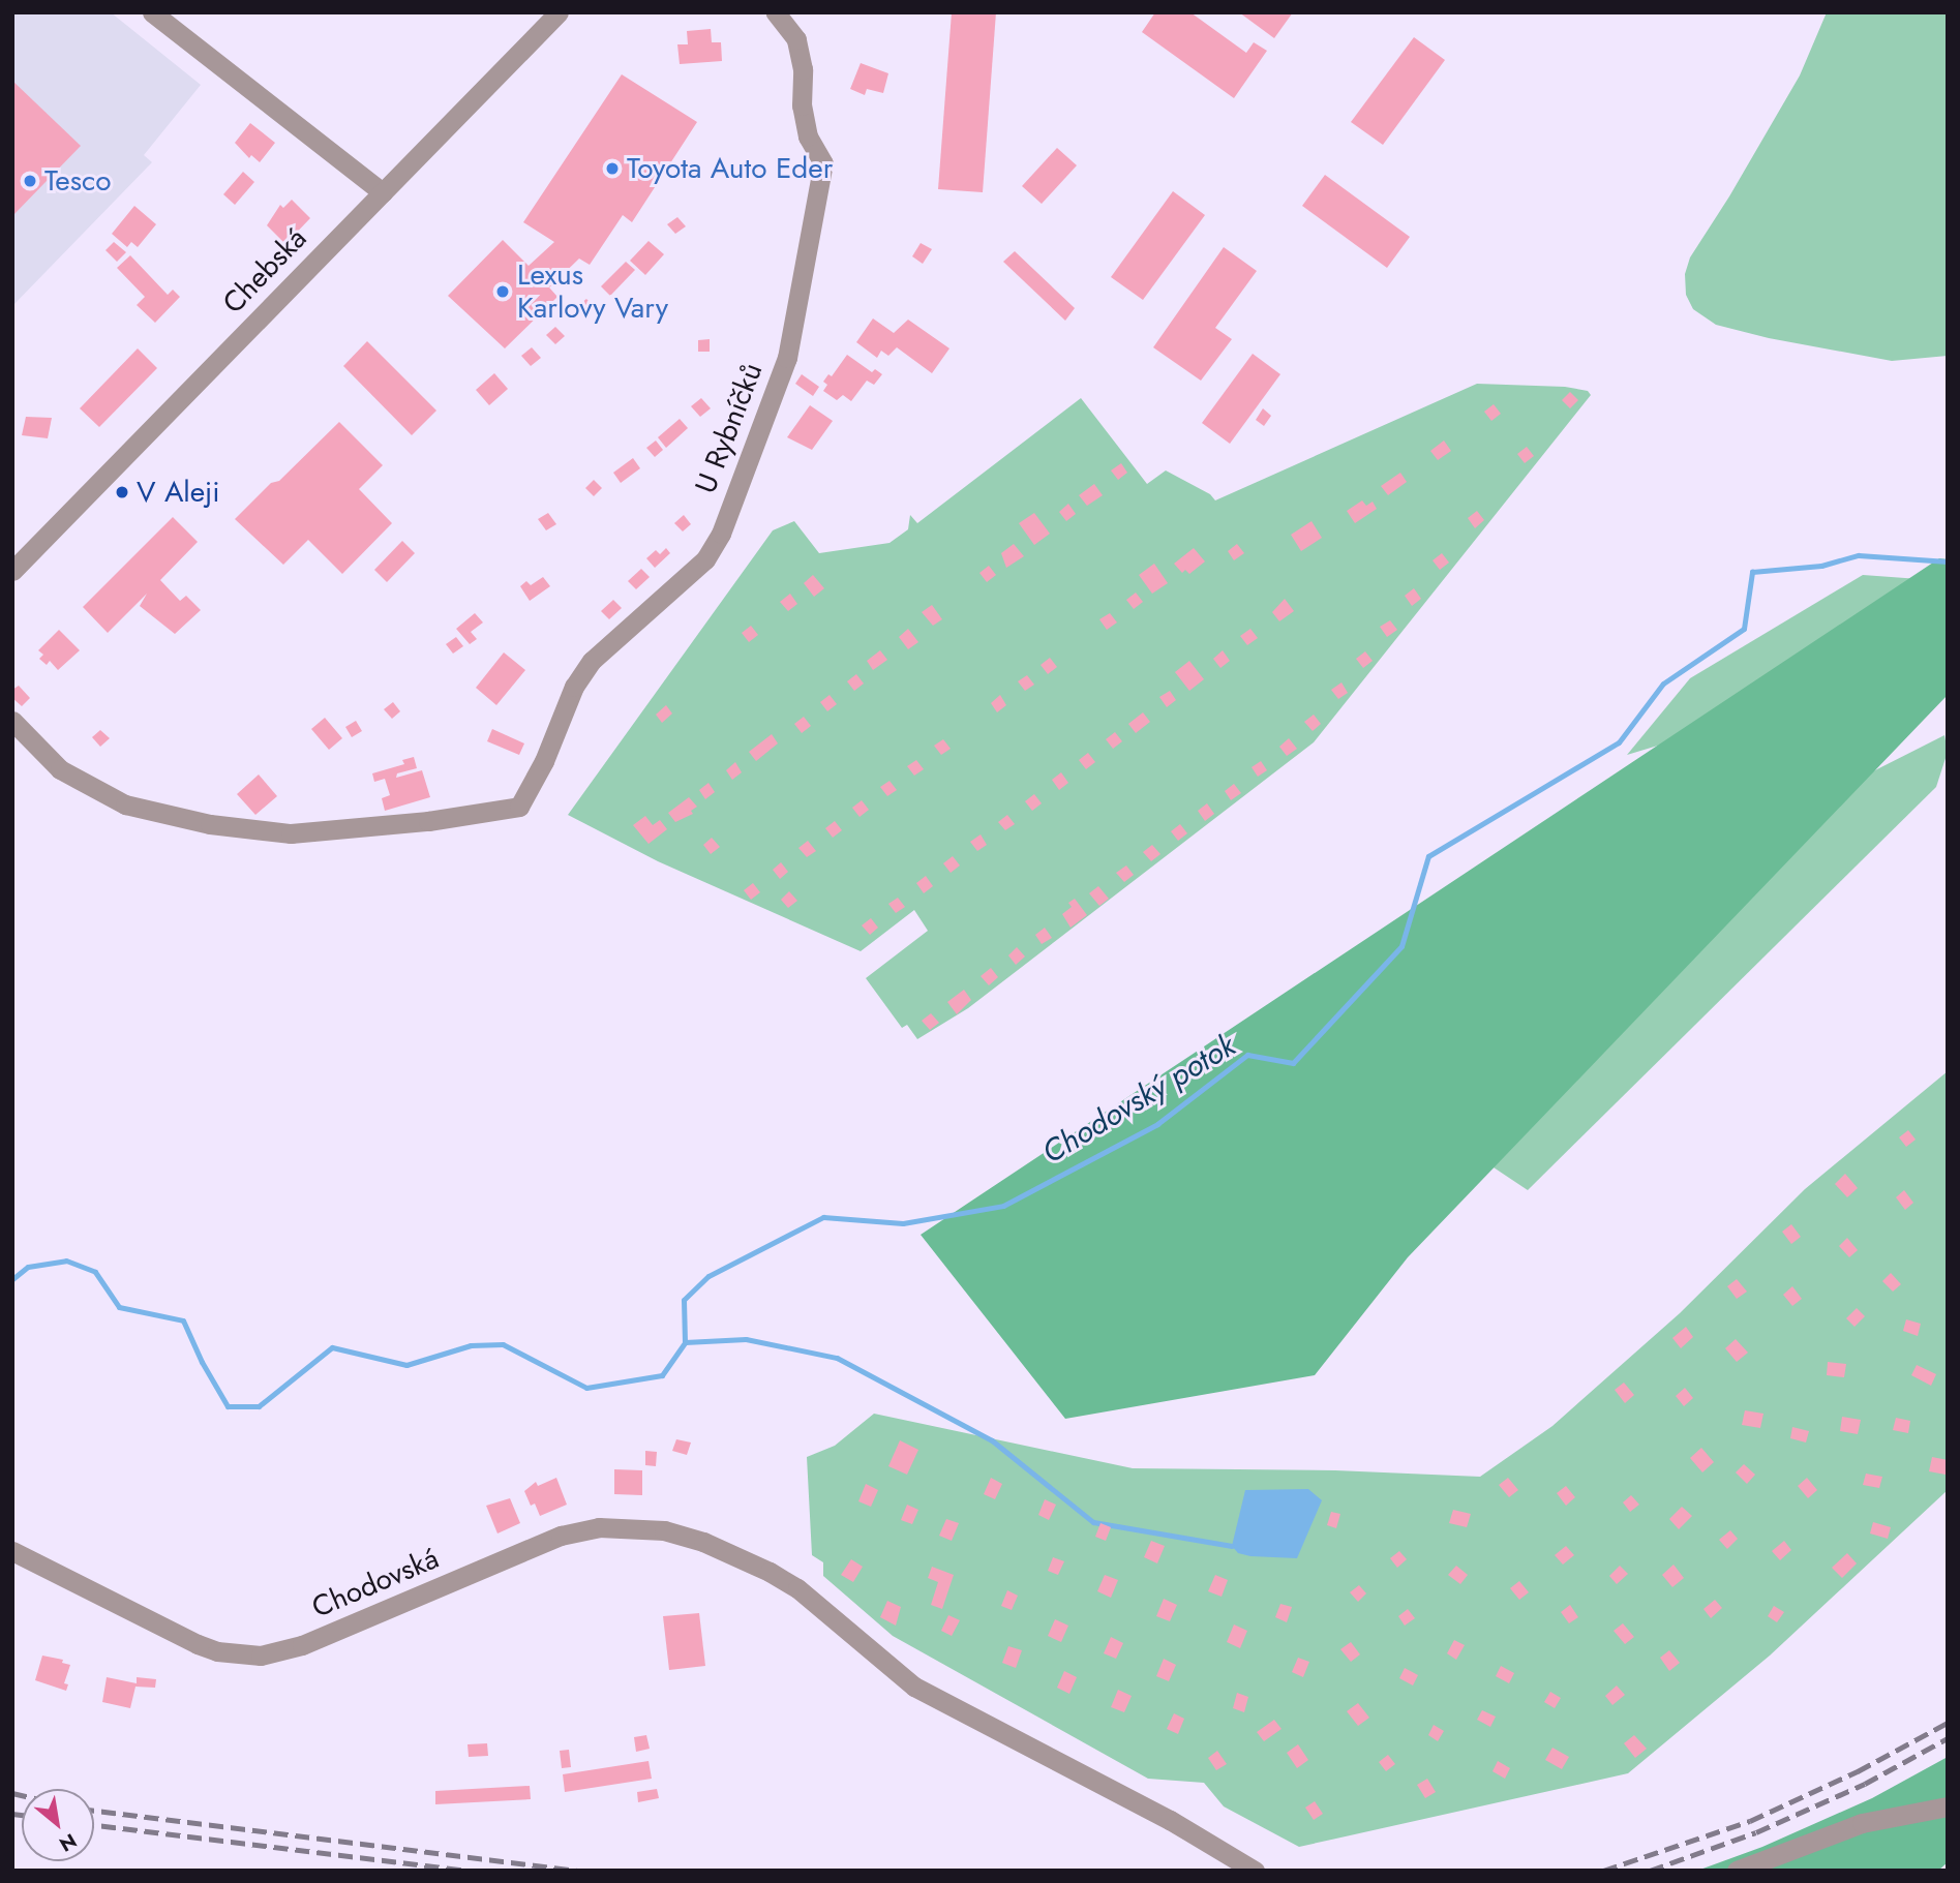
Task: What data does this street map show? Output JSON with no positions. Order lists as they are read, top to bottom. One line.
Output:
{"streets":{"street":["Chebská","U Rybníčků","Chodovská"]},"water":["Chodovský potok"],"places":["Toyota Auto Eder","Tesco","Lexus Karlovy Vary","V Aleji"],"north":"bottom right"}
